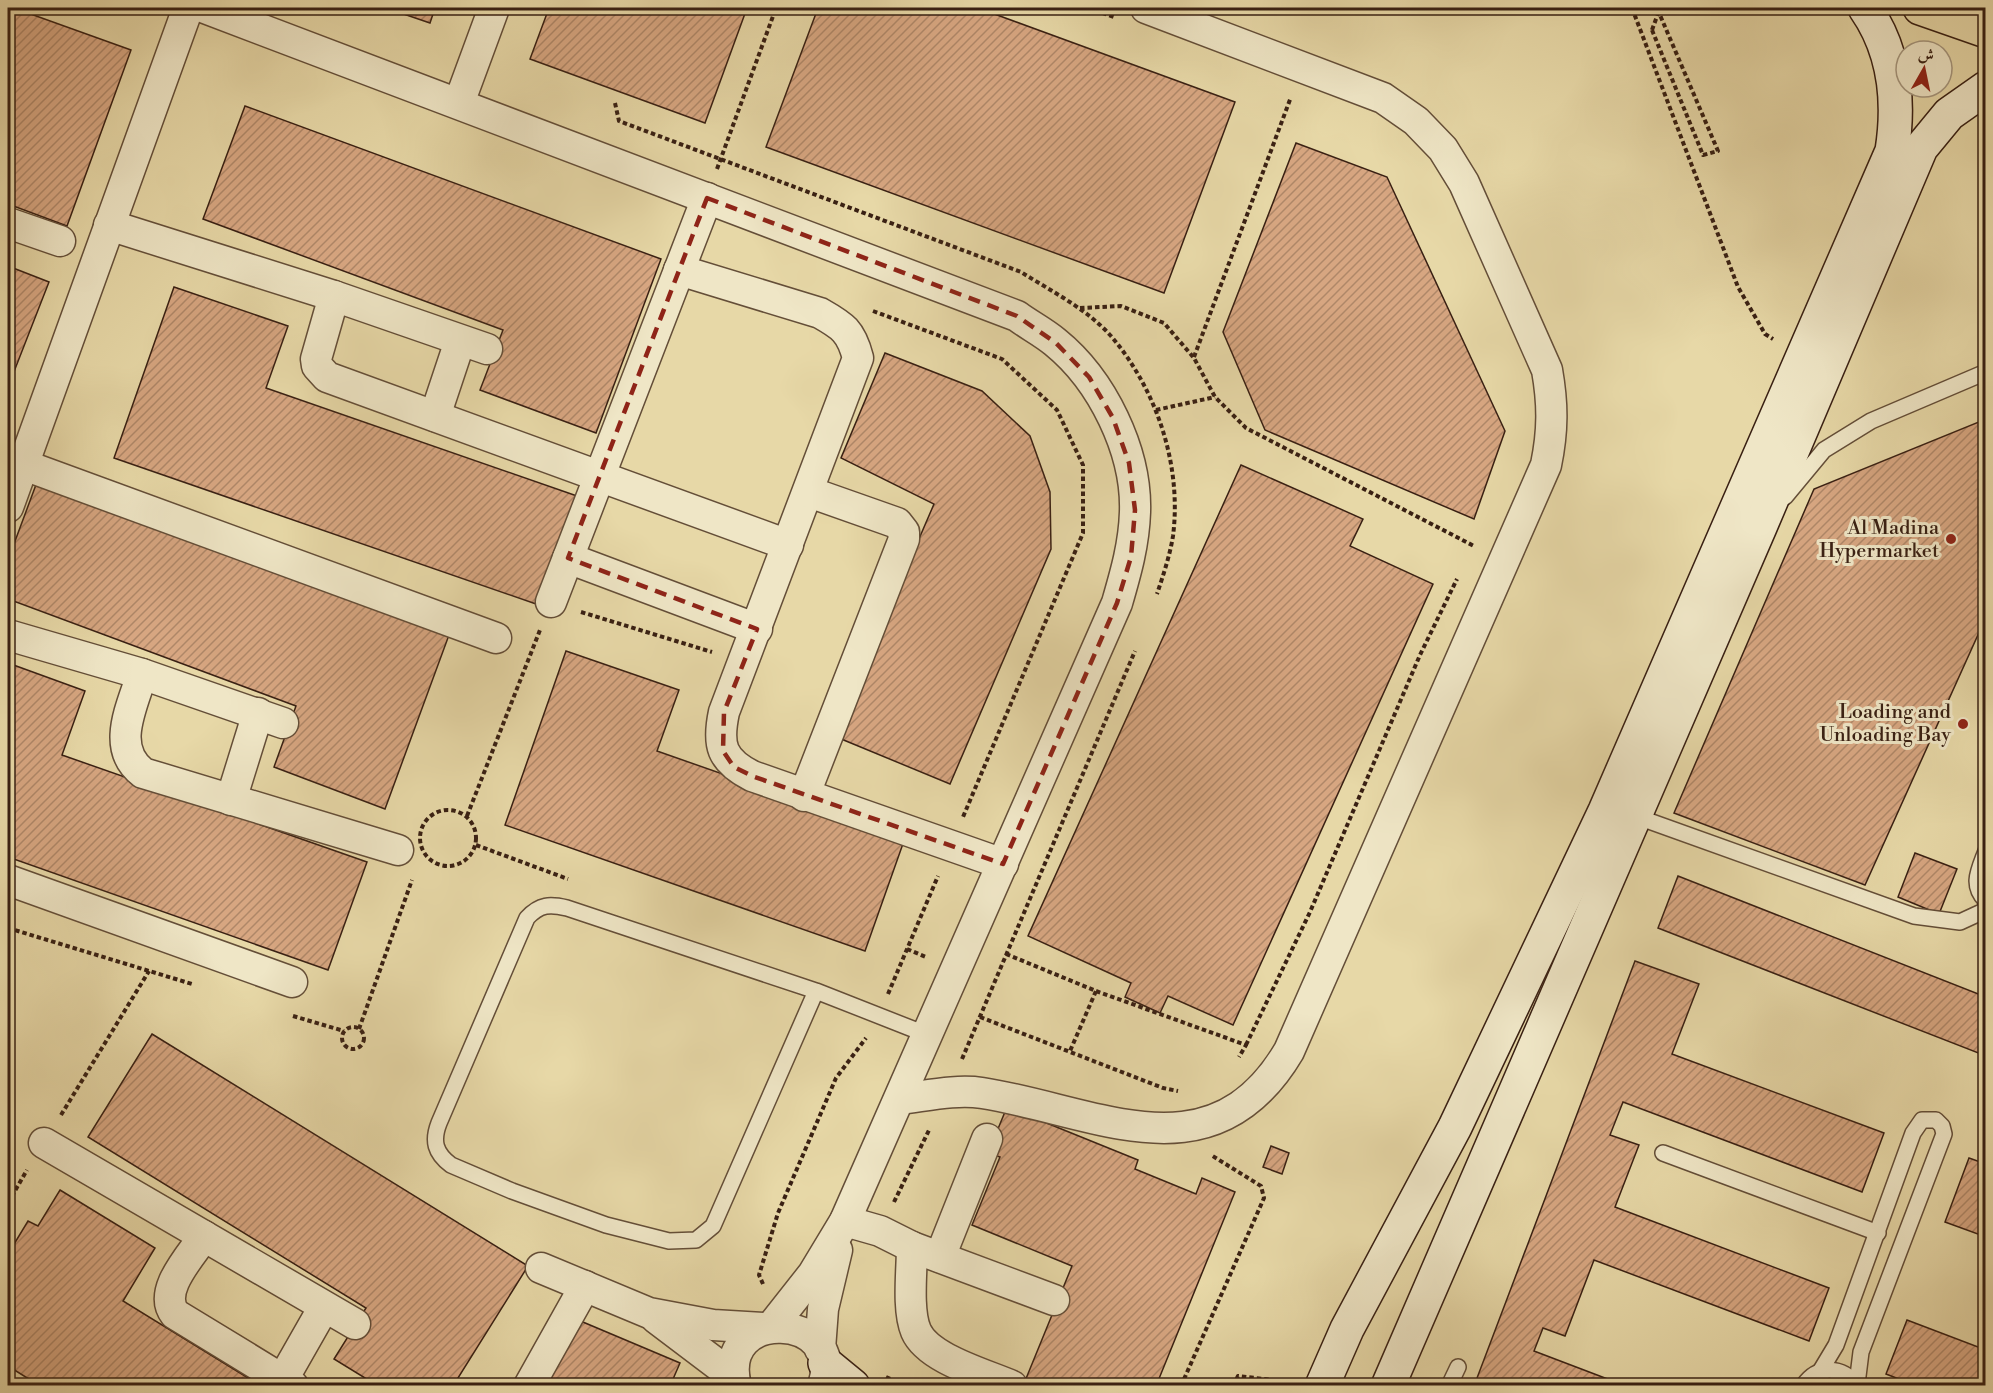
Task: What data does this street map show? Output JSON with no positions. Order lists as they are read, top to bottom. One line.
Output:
{"places":["Al Madina Hypermarket","Loading and Unloading Bay"],"north":"top"}
